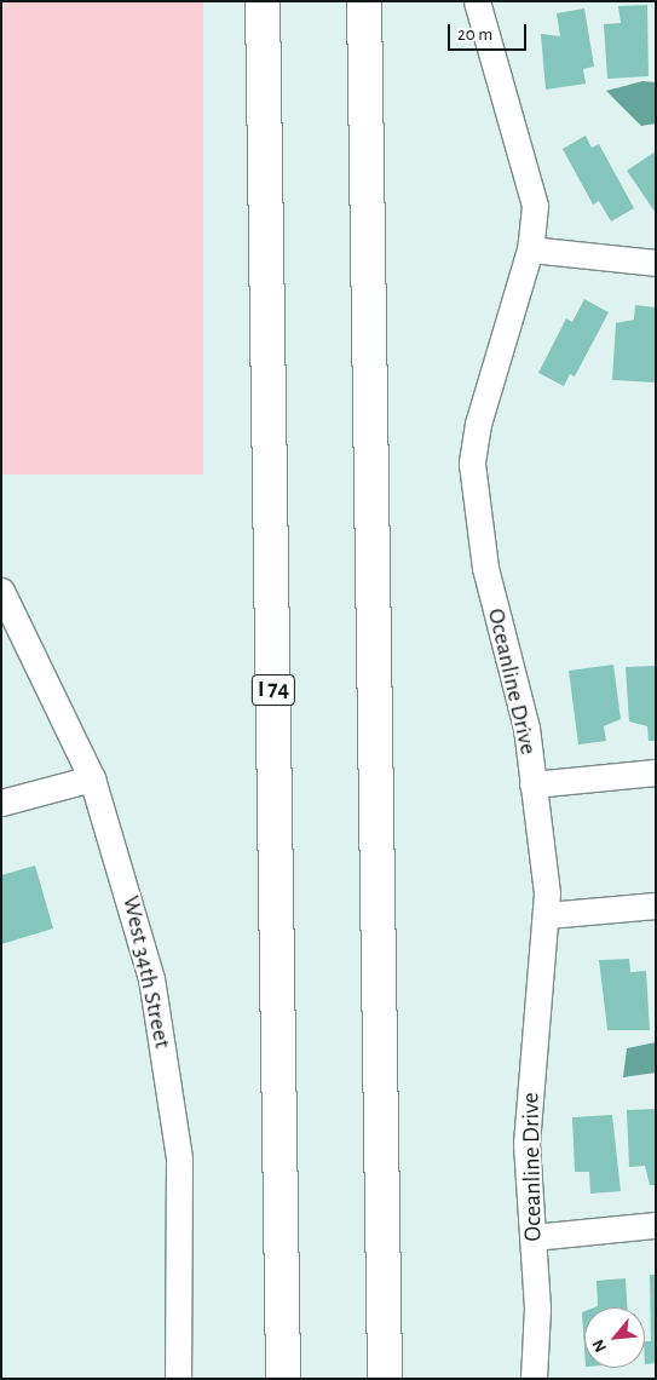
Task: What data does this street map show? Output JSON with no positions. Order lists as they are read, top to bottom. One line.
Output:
{"streets":{"highway":["I 74"],"street":["Oceanline Drive","West 34th Street"]},"scale_bar":"20 m","north":"bottom left"}
